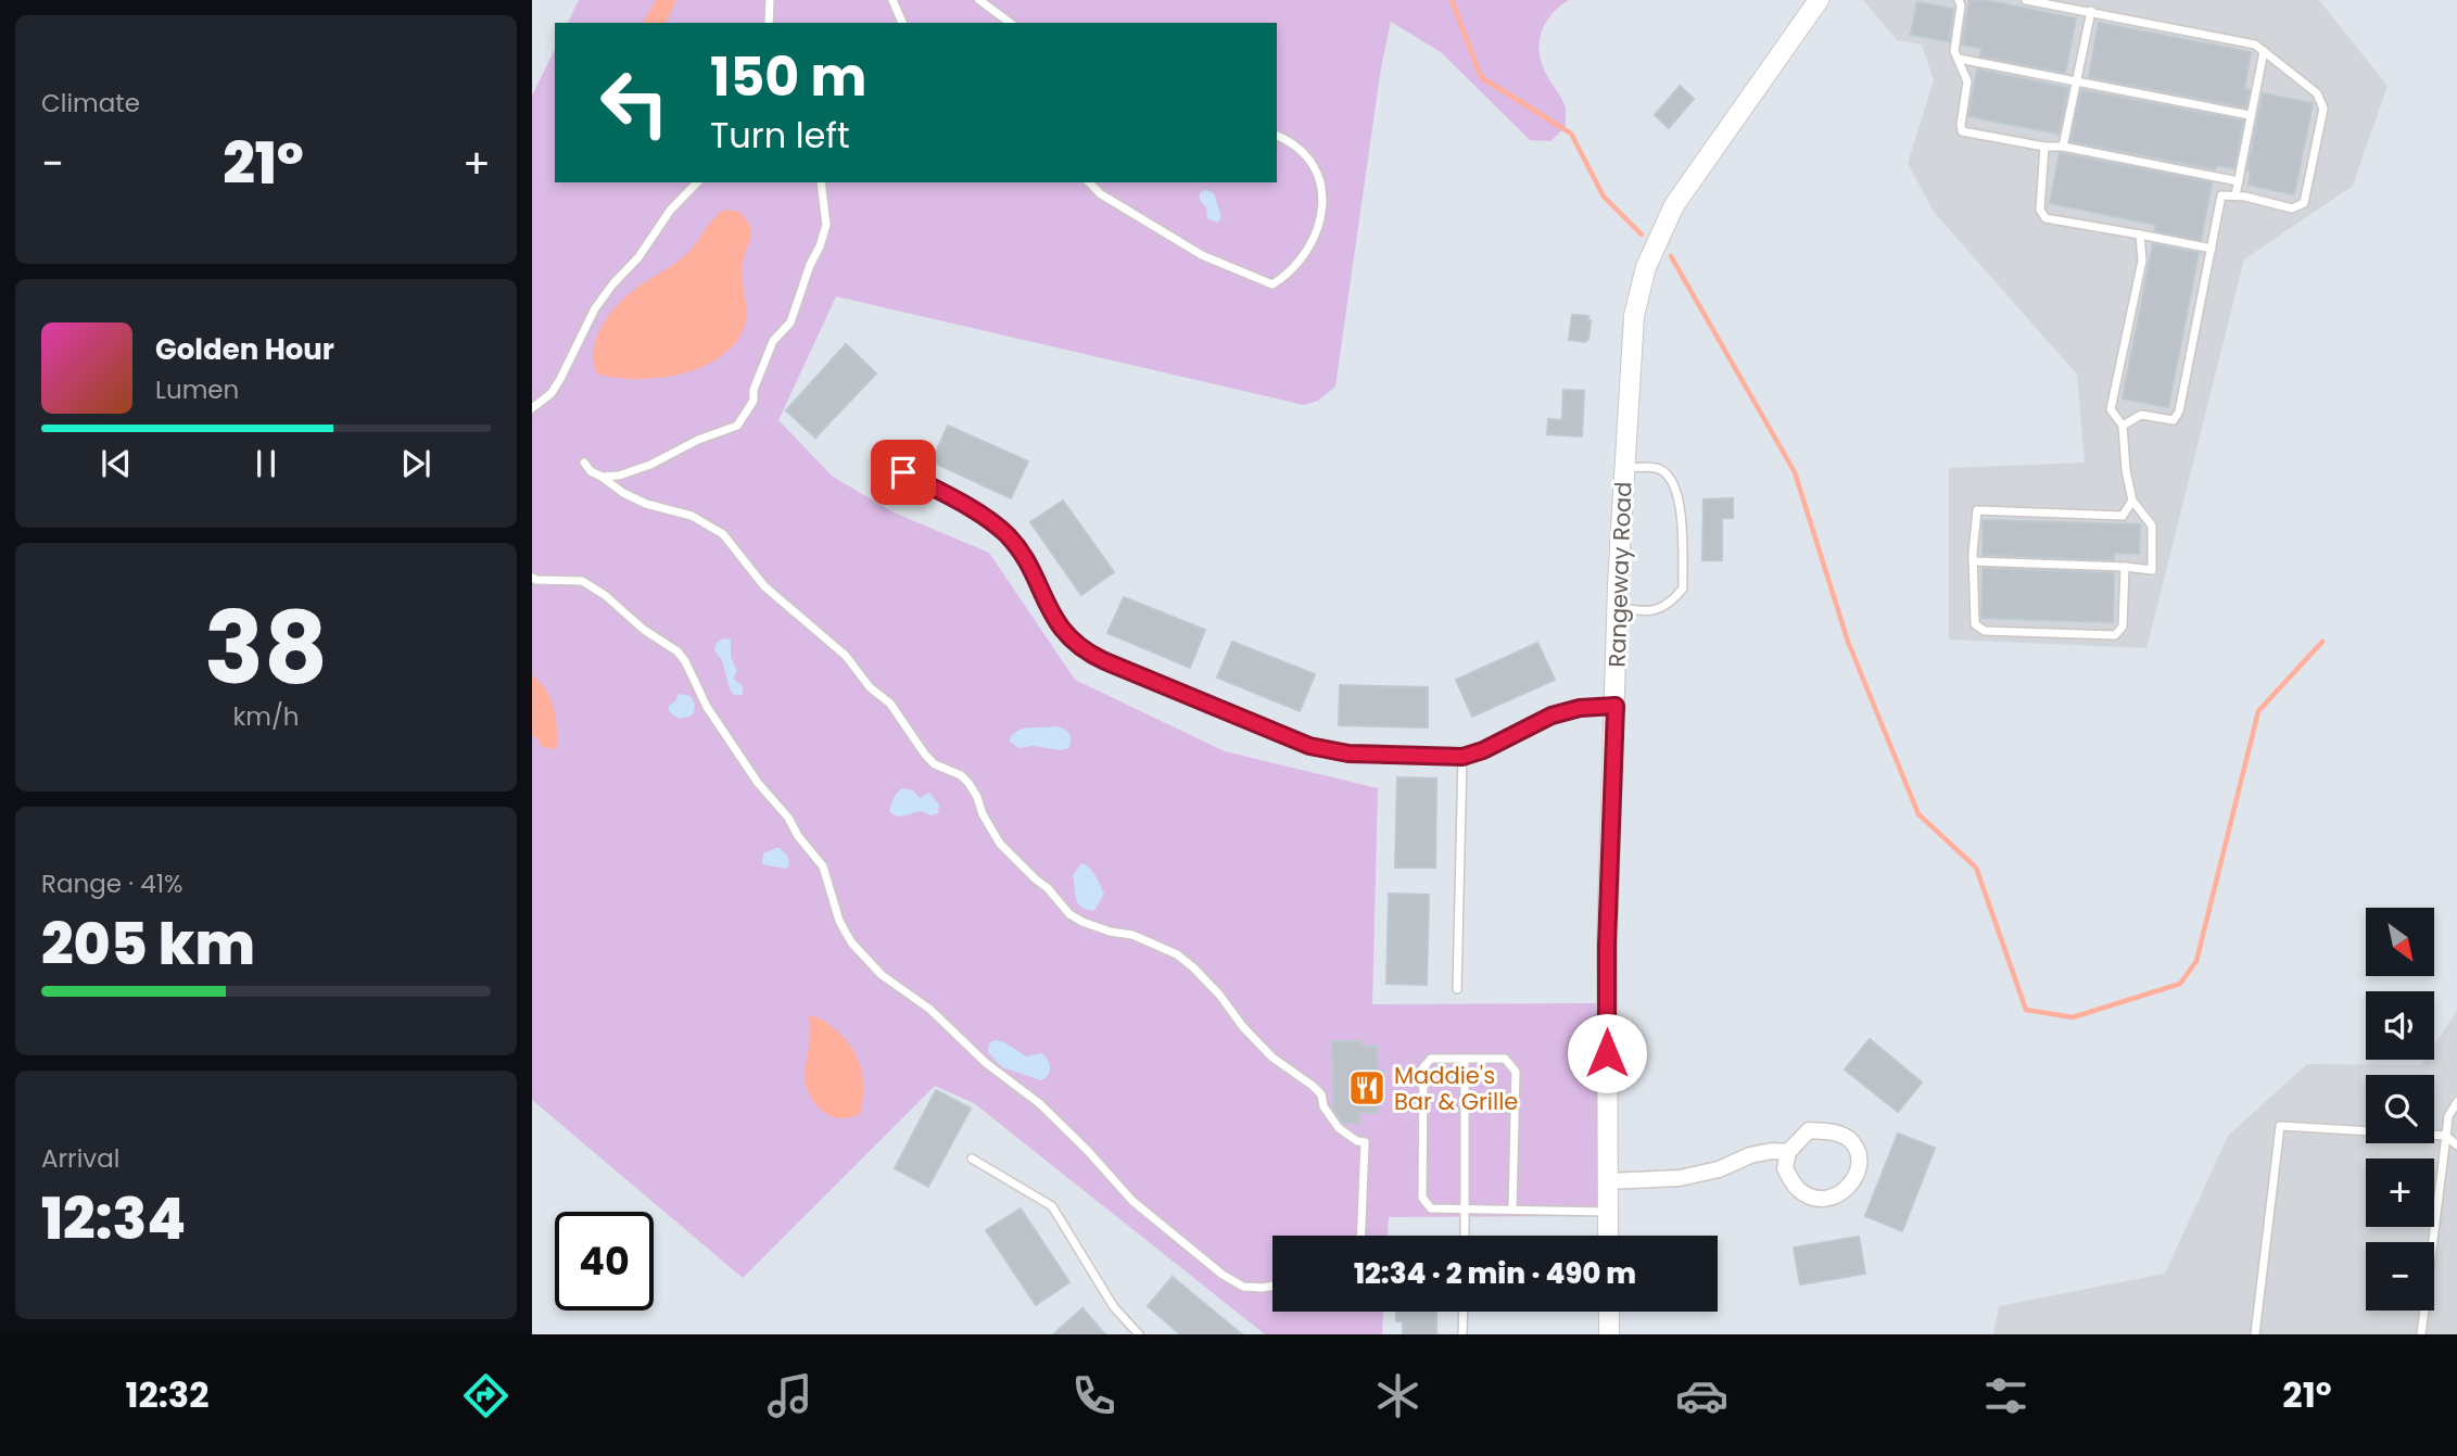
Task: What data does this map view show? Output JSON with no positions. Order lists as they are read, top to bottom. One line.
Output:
{"streets":{"street":["Rangeway Road"]},"places":{"restaurant":["Maddie's Bar & Grille"]},"north":"bottom right","page":{"tile":["Climate",["38","km/h"],["Range · 41%","205 km"],["Arrival","12:34"]],"turn":["150 m","Turn left"],"heat":["−","21°","+"],"song":["Golden Hour","Lumen"],"map_buttons":["+","−"],"limit":"40","trip":"12:34 · 2 min · 490 m","tabs":["12:32","21°"]}}
